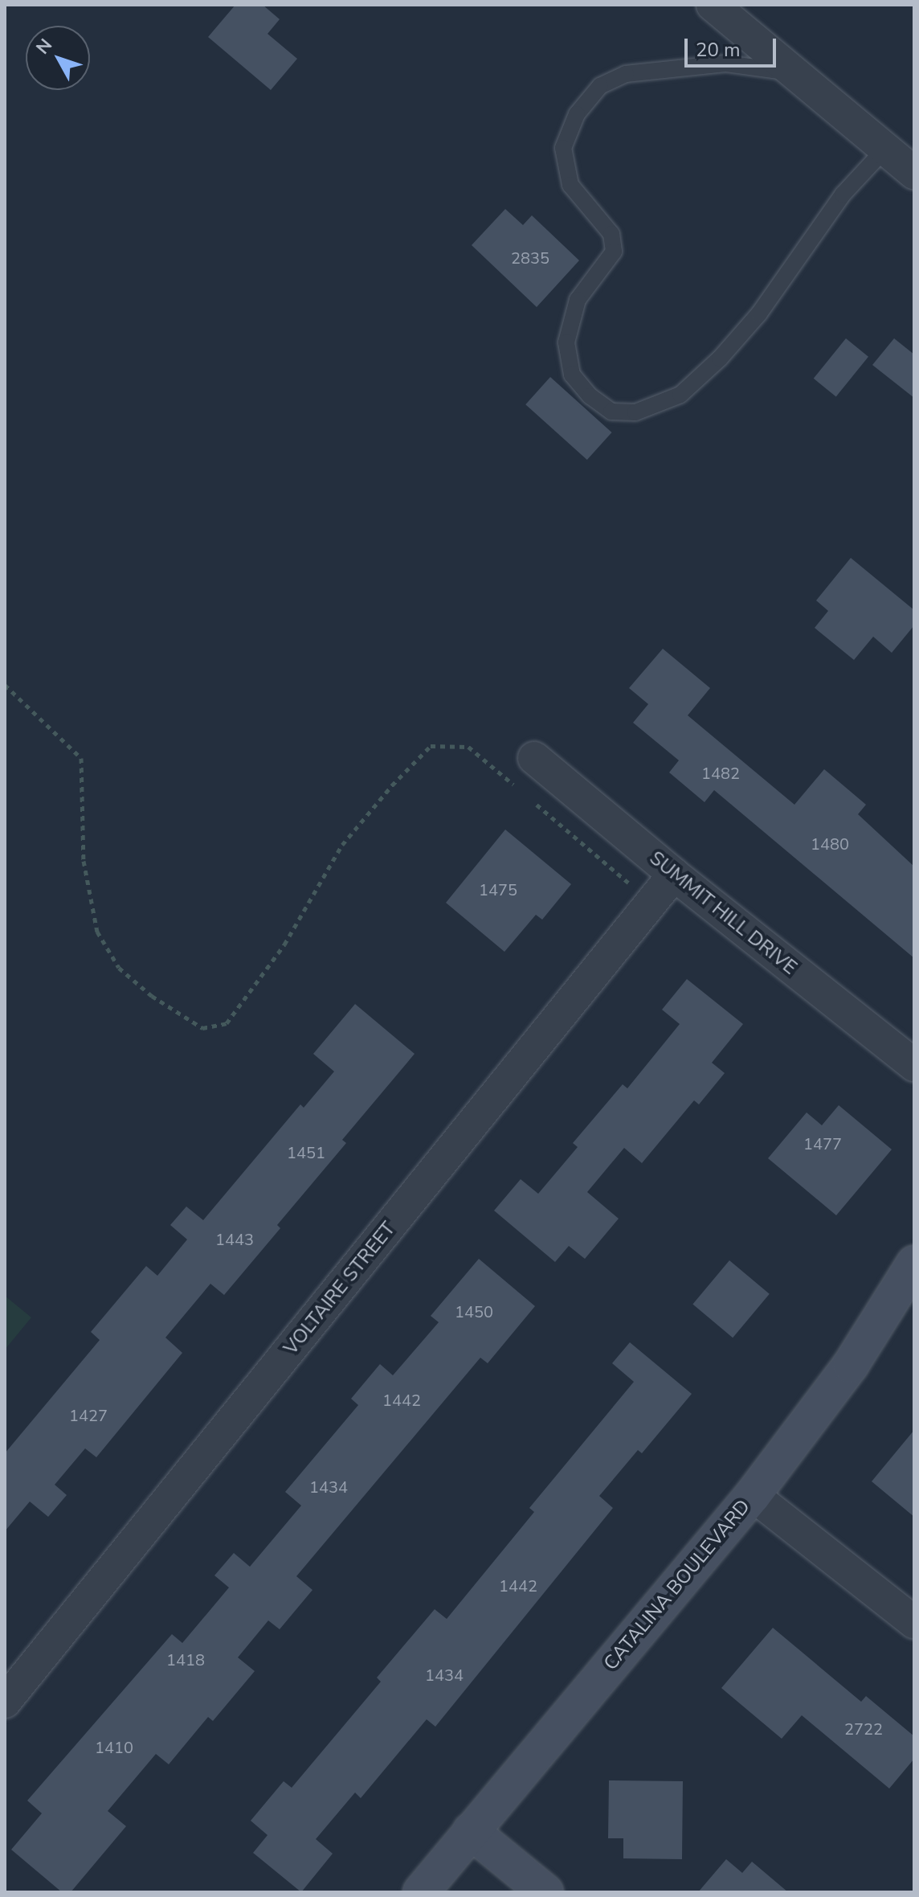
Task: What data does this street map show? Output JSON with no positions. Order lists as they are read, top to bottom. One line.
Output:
{"streets":{"street":["SUMMIT HILL DRIVE","VOLTAIRE STREET","CATALINA BOULEVARD"]},"crossings":[["SUMMIT HILL DRIVE","VOLTAIRE STREET"]],"house_numbers":["2835","1482","1480","1475","1477","1451","1443","1450","1442","1427","1434","1442","1418","1434","2722","1410"],"scale_bar":"20 m","north":"top left"}
